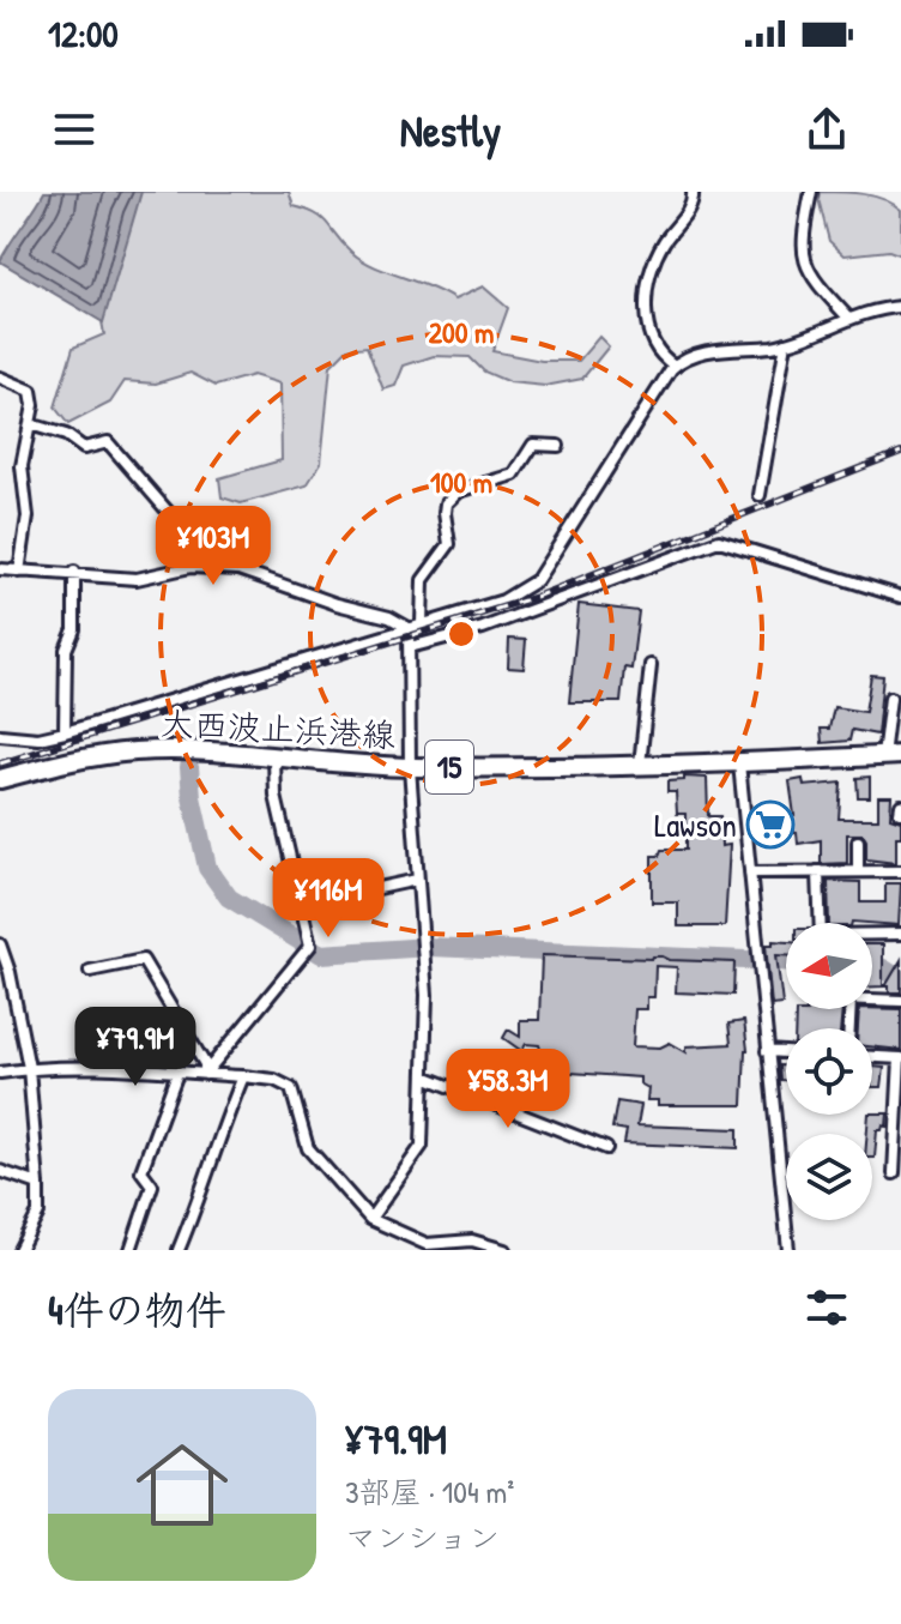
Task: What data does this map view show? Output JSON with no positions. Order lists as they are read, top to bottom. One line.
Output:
{"streets":{"main road":["大西波止浜港線","15"]},"places":{"supermarket":["Lawson"]},"north":"left","page":{"status":"12:00","header":"Nestly","price":["¥103M","¥116M","¥79.9M","¥58.3M"],"heading":"4件の物件","list":[{"name":"¥79.9M","note":"3部屋 · 104 m² · マンション"}]},"rings":["200 m","100 m"]}
